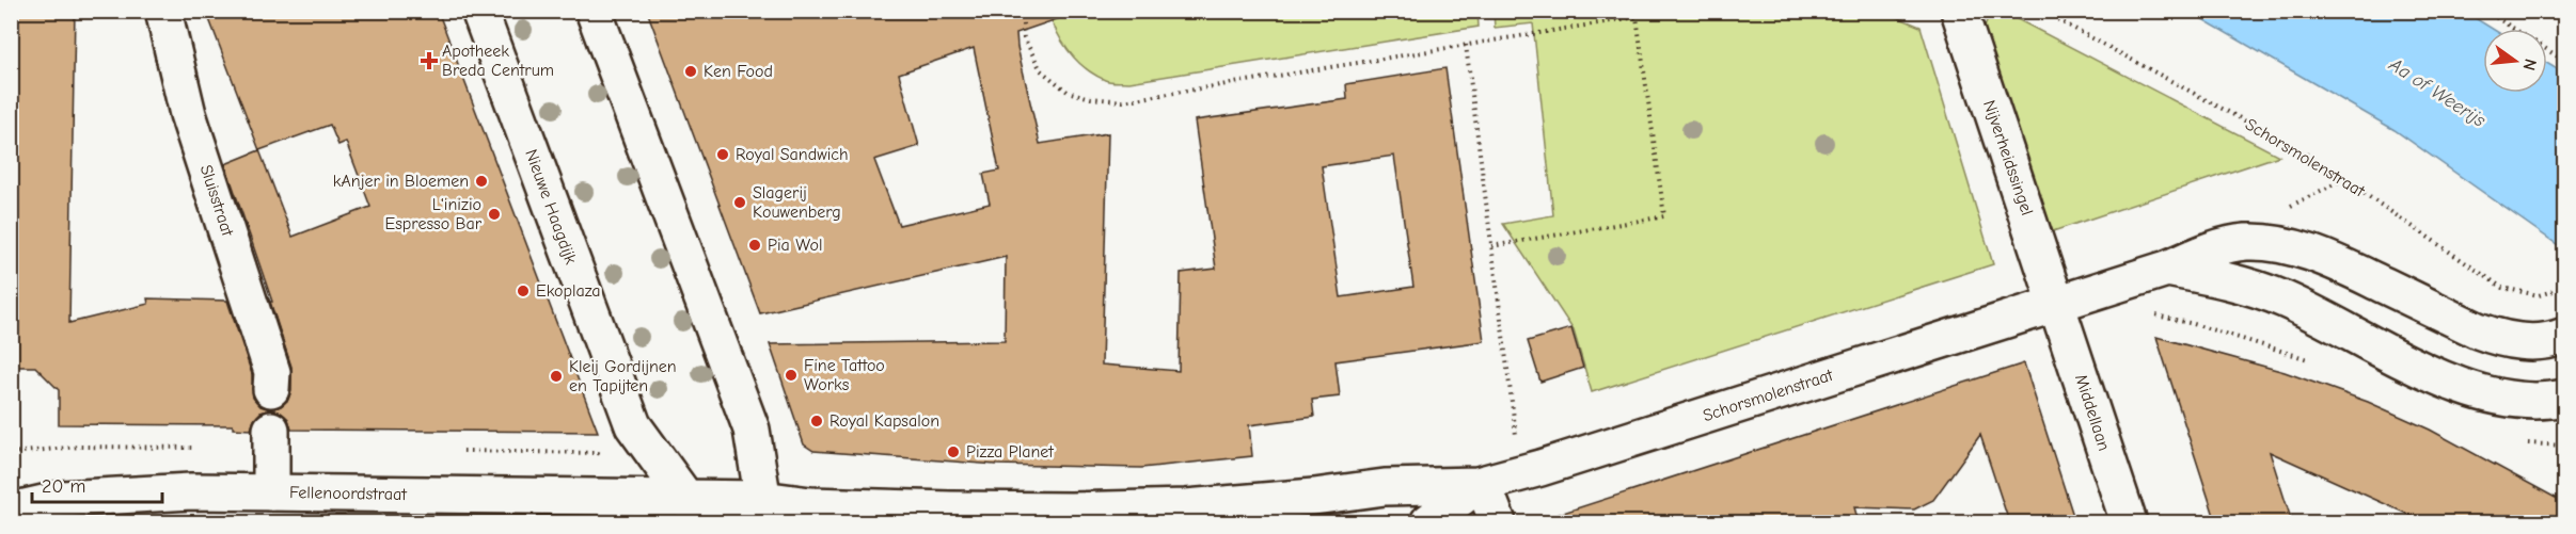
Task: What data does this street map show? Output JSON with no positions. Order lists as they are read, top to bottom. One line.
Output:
{"streets":{"street":["Nijverheidssingel","Schorsmolenstraat","Sluisstraat","Nieuwe Haagdijk","Middellaan","Fellenoordstraat"]},"crossings":[["Nijverheidssingel","Schorsmolenstraat"],["Nijverheidssingel","Middellaan"],["Schorsmolenstraat","Middellaan"],["Nieuwe Haagdijk","Fellenoordstraat"]],"water":["Aa of Weerijs"],"places":{"health":["Apotheek Breda Centrum"],"other":["Ken Food","Royal Sandwich","kAnjer in Bloemen","Slagerij Kouwenberg","L'inizio Espresso Bar","Pia Wol","Ekoplaza","Fine Tattoo Works","Kleij Gordijnen en Tapijten","Royal Kapsalon","Pizza Planet"]},"scale_bar":"20 m","north":"right"}
